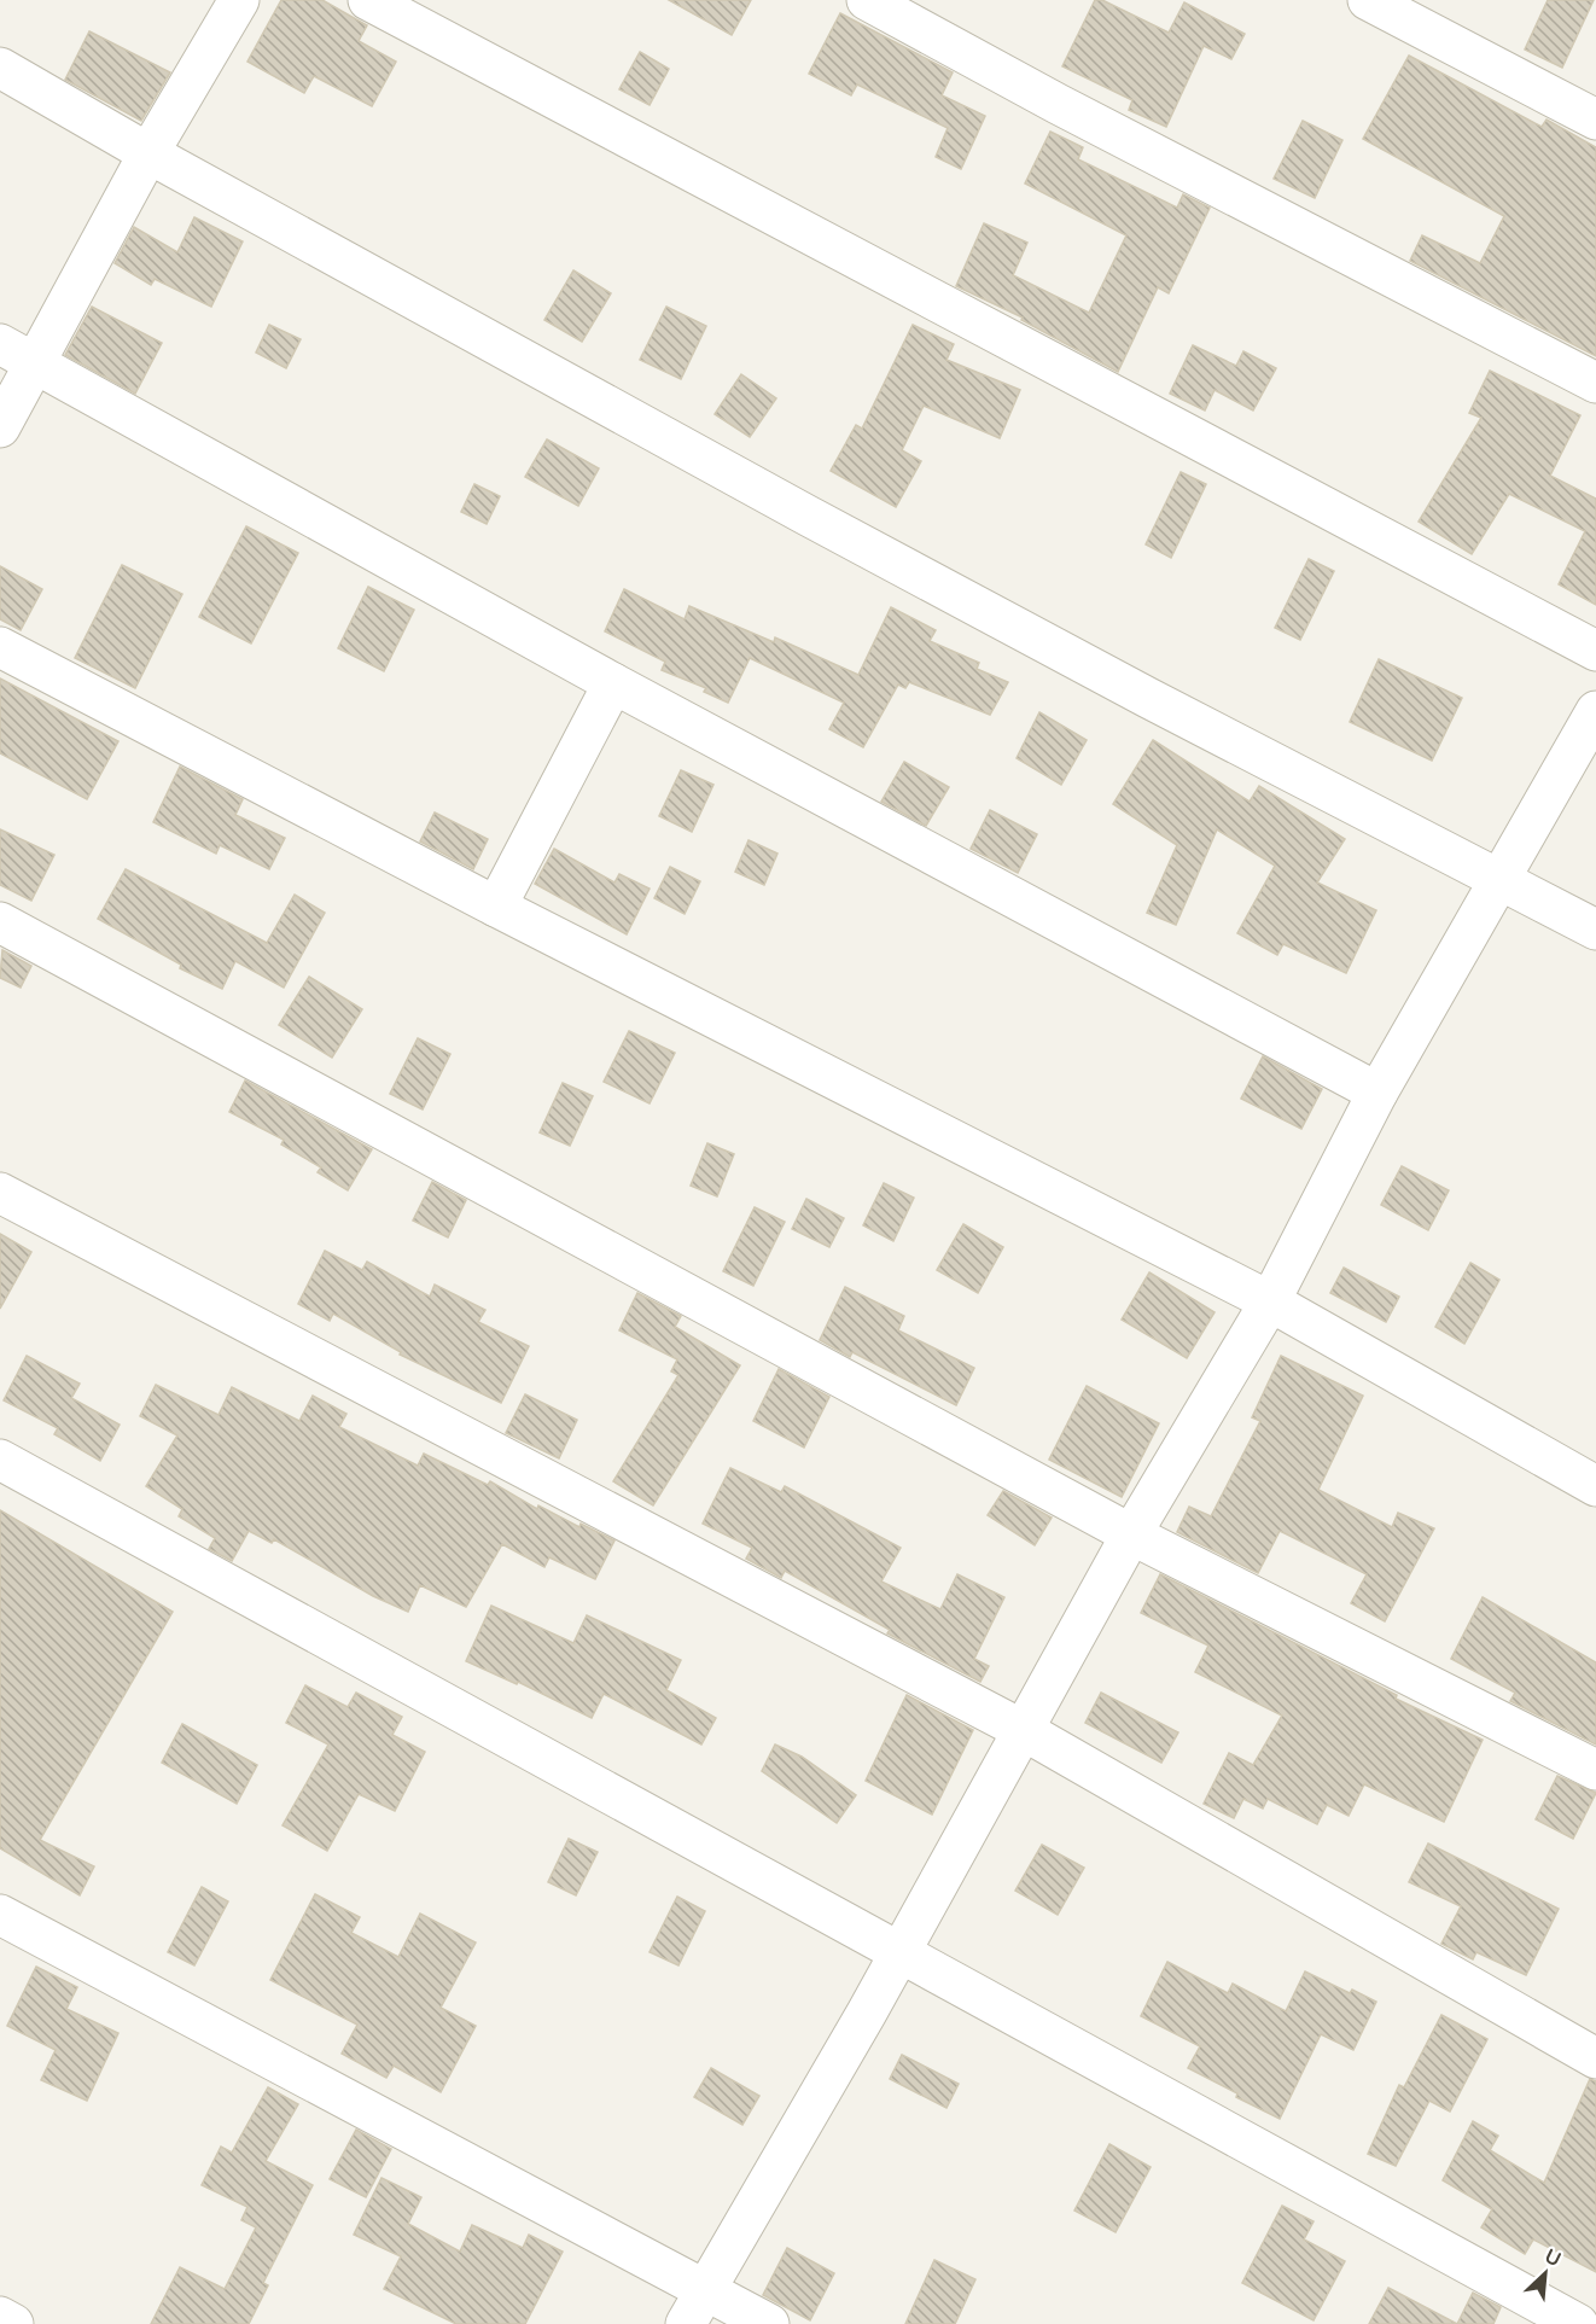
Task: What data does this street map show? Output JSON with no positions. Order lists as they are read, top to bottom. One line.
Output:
{"north":"top right"}
